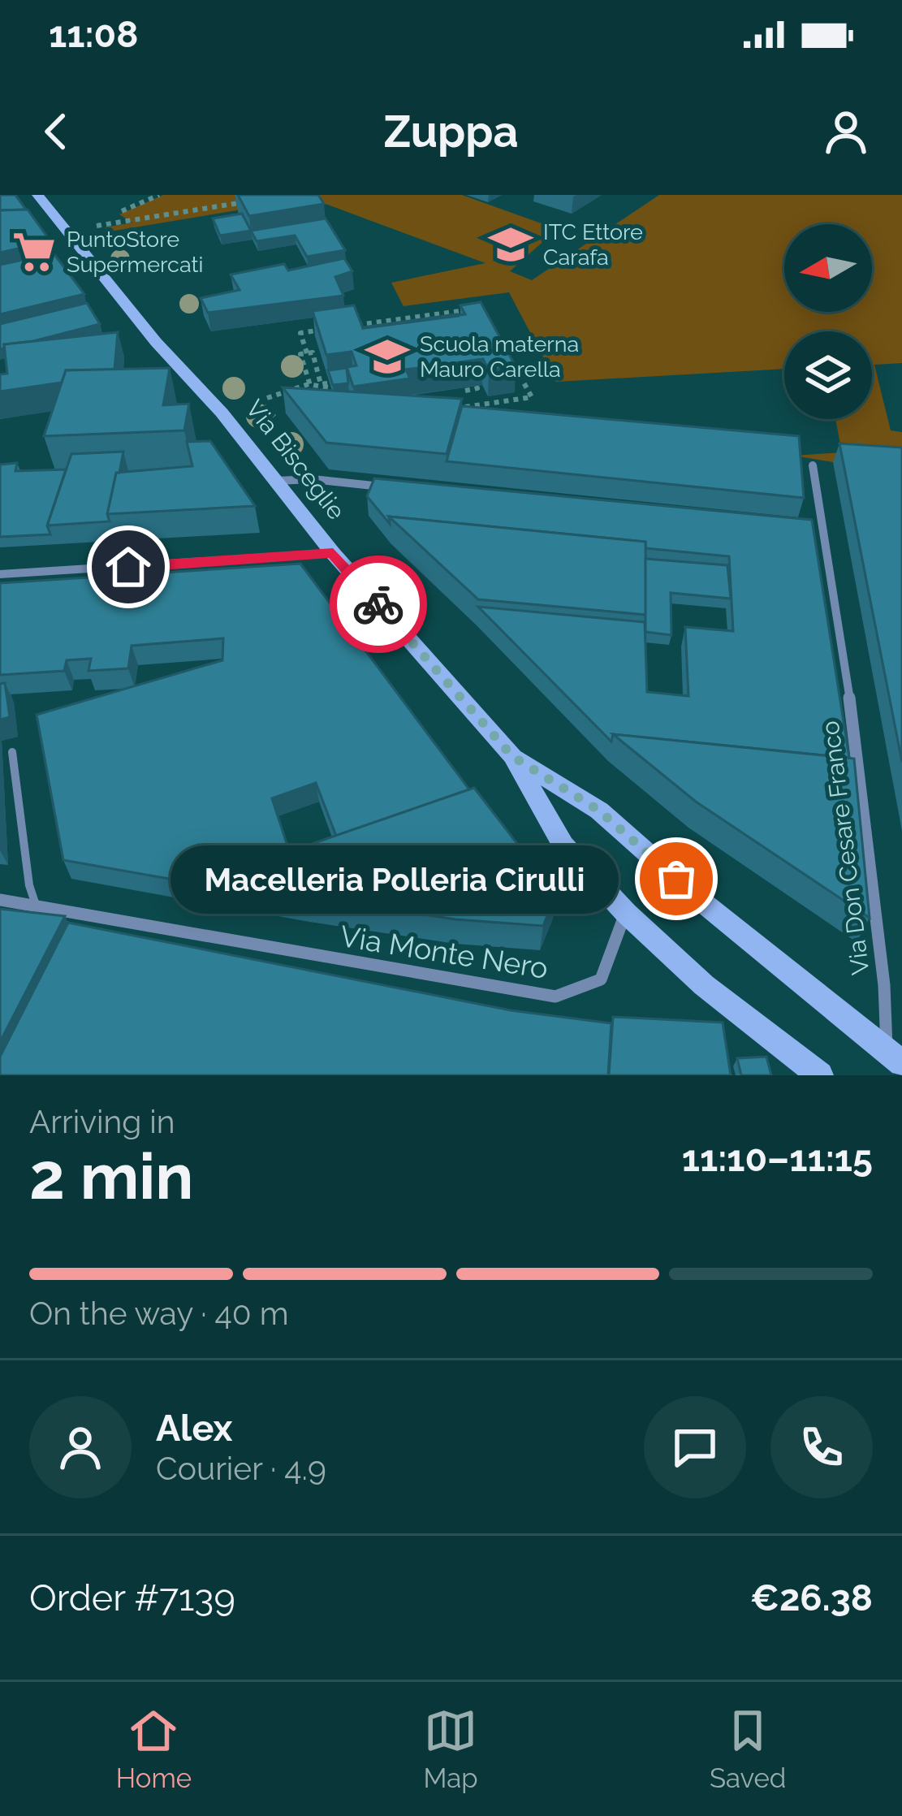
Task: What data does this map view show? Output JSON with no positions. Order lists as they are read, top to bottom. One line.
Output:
{"streets":{"main road":["Via Bisceglie"],"street":["Via Don Cesare Franco","Via Monte Nero"]},"crossings":[["Via Bisceglie","Via Don Cesare Franco"],["Via Bisceglie","Via Monte Nero"]],"places":{"school or university":["ITC Ettore Carafa","Scuola materna Mauro Carella"],"supermarket":["PuntoStore Supermercati"],"other":["Macelleria Polleria Cirulli"]},"north":"left","page":{"status":"11:08","header":"Zuppa","bubble":"Macelleria Polleria Cirulli","heading":["2 min","Arriving in","11:10–11:15"],"panel":["Alex","Courier · 4.9","Order #7139","€26.38"],"bar":"On the way · 40 m","tabs":["Home","Map","Saved"]}}
